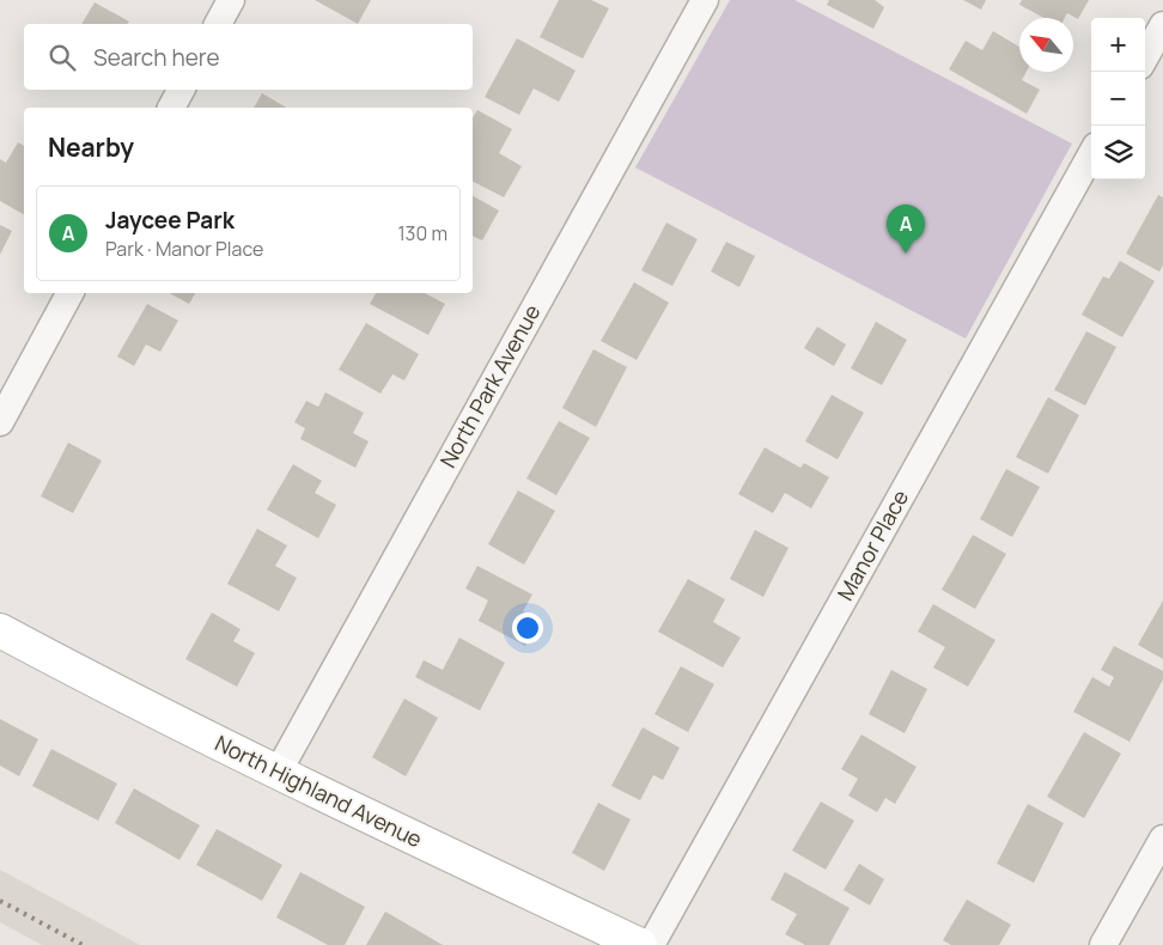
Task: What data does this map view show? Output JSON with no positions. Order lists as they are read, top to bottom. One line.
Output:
{"streets":{"street":["North Park Avenue","Manor Place","North Highland Avenue"]},"crossings":[["North Park Avenue","North Highland Avenue"]],"north":"top left","page":{"map_buttons":["+","−"],"search":"Search here","heading":"Nearby","list":[{"mark":"A","name":"Jaycee Park","note":"Park · Manor Place","value":"130 m"}],"pins":"A"}}
